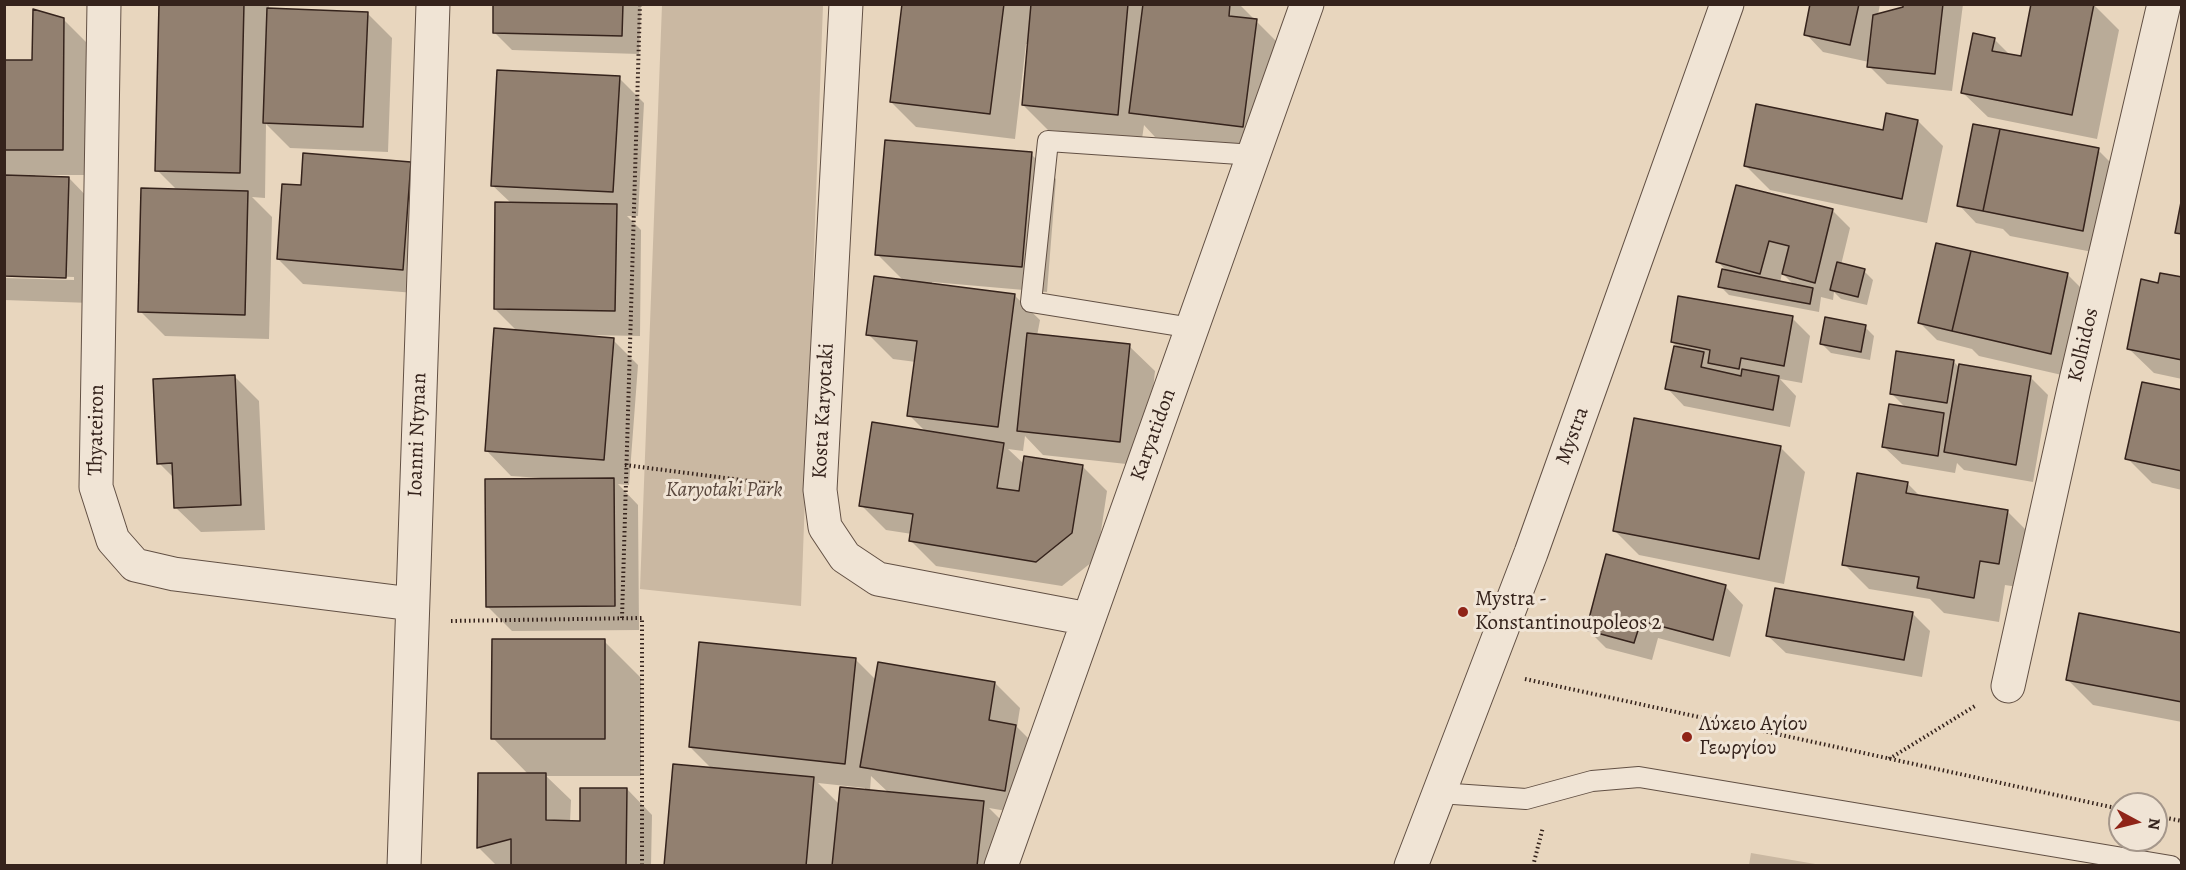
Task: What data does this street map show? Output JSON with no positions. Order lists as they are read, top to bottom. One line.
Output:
{"streets":{"street":["Kolhidos","Kosta Karyotaki","Thyateiron","Ioanni Ntynan","Karyatidon","Mystra"]},"crossings":[["Kosta Karyotaki","Karyatidon"],["Thyateiron","Ioanni Ntynan"]],"parks":["Karyotaki Park"],"places":["Mystra - Konstantinoupoleos 2","Λύκειο Αγίου Γεωργίου"],"north":"right"}
